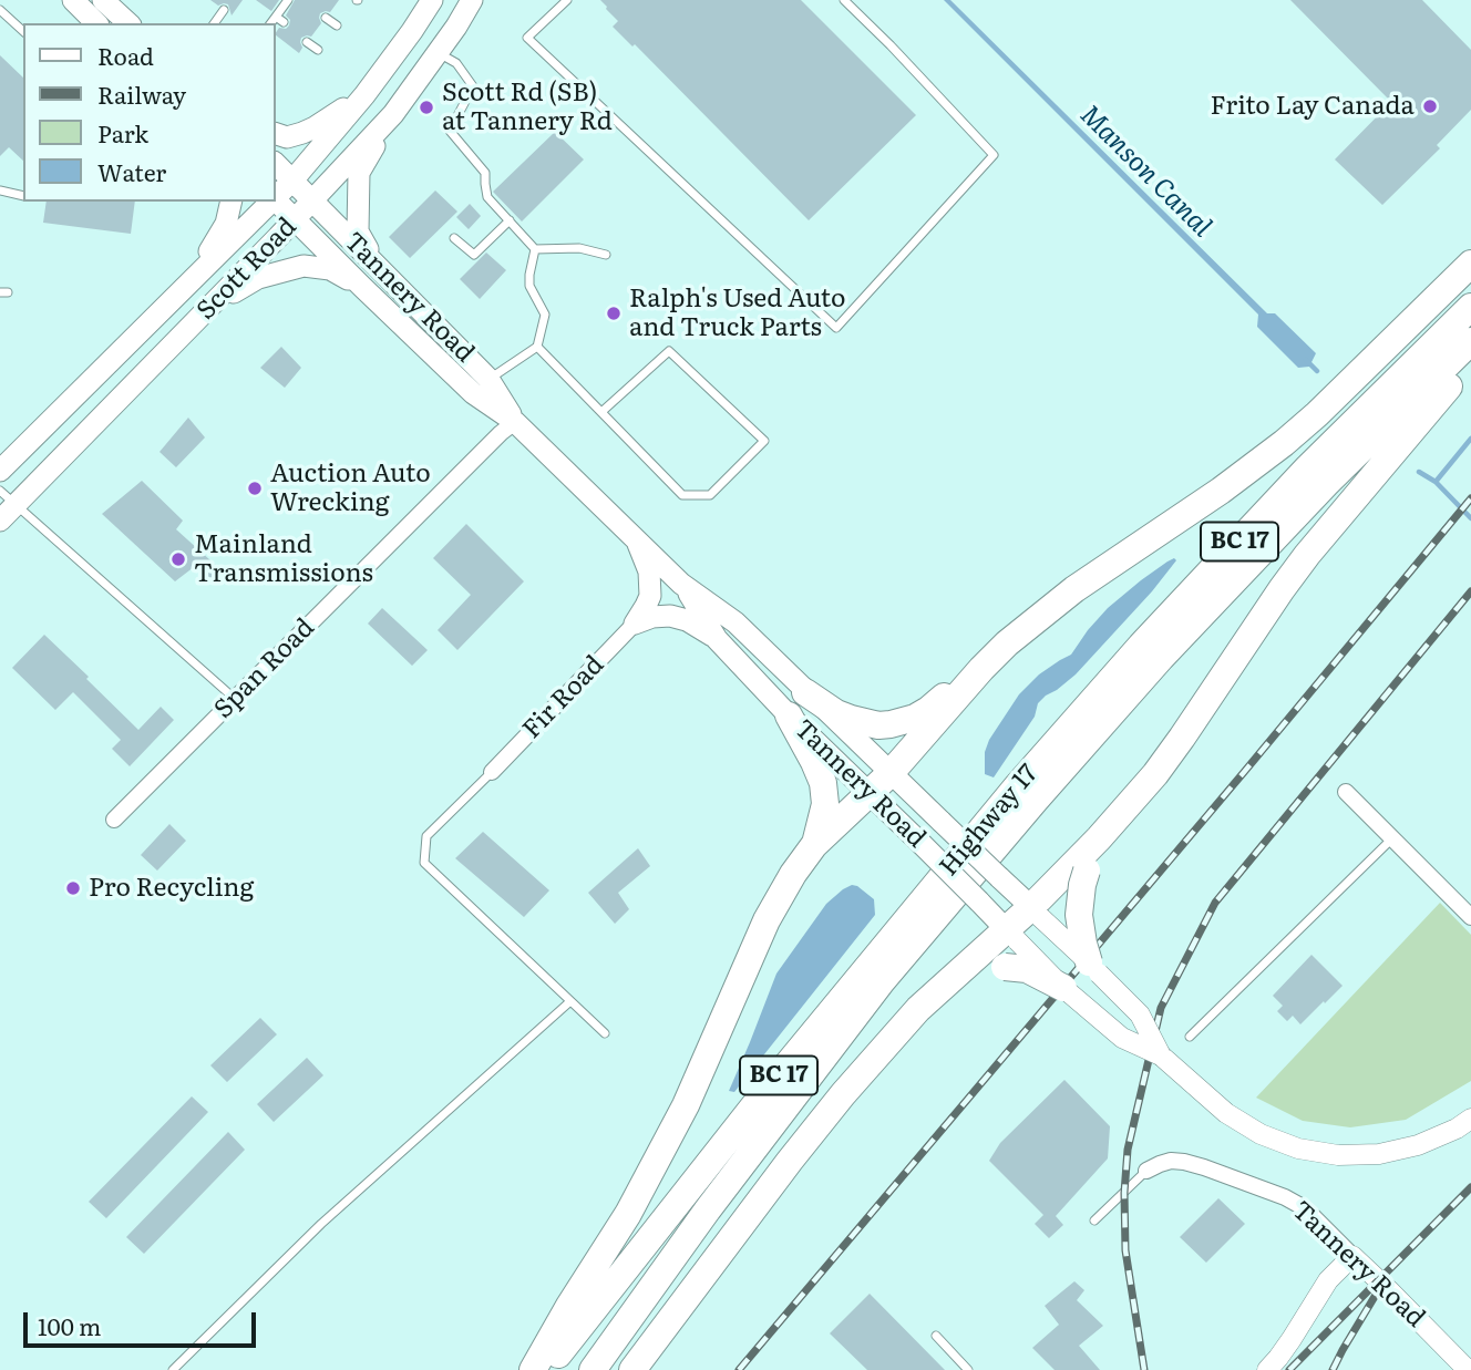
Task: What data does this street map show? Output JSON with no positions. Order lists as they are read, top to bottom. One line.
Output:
{"streets":{"highway":["BC 17","Highway 17"],"main road":["Scott Road","Tannery Road"],"street":["Span Road","Fir Road"]},"crossings":[["Scott Road","Tannery Road"],["Tannery Road","Span Road"]],"water":["Manson Canal"],"places":["Frito Lay Canada","Scott Rd (SB) at Tannery Rd","Ralph's Used Auto and Truck Parts","Auction Auto Wrecking","Mainland Transmissions","Pro Recycling"],"legend":["Road","Railway","Park","Water"],"scale_bar":"100 m"}
